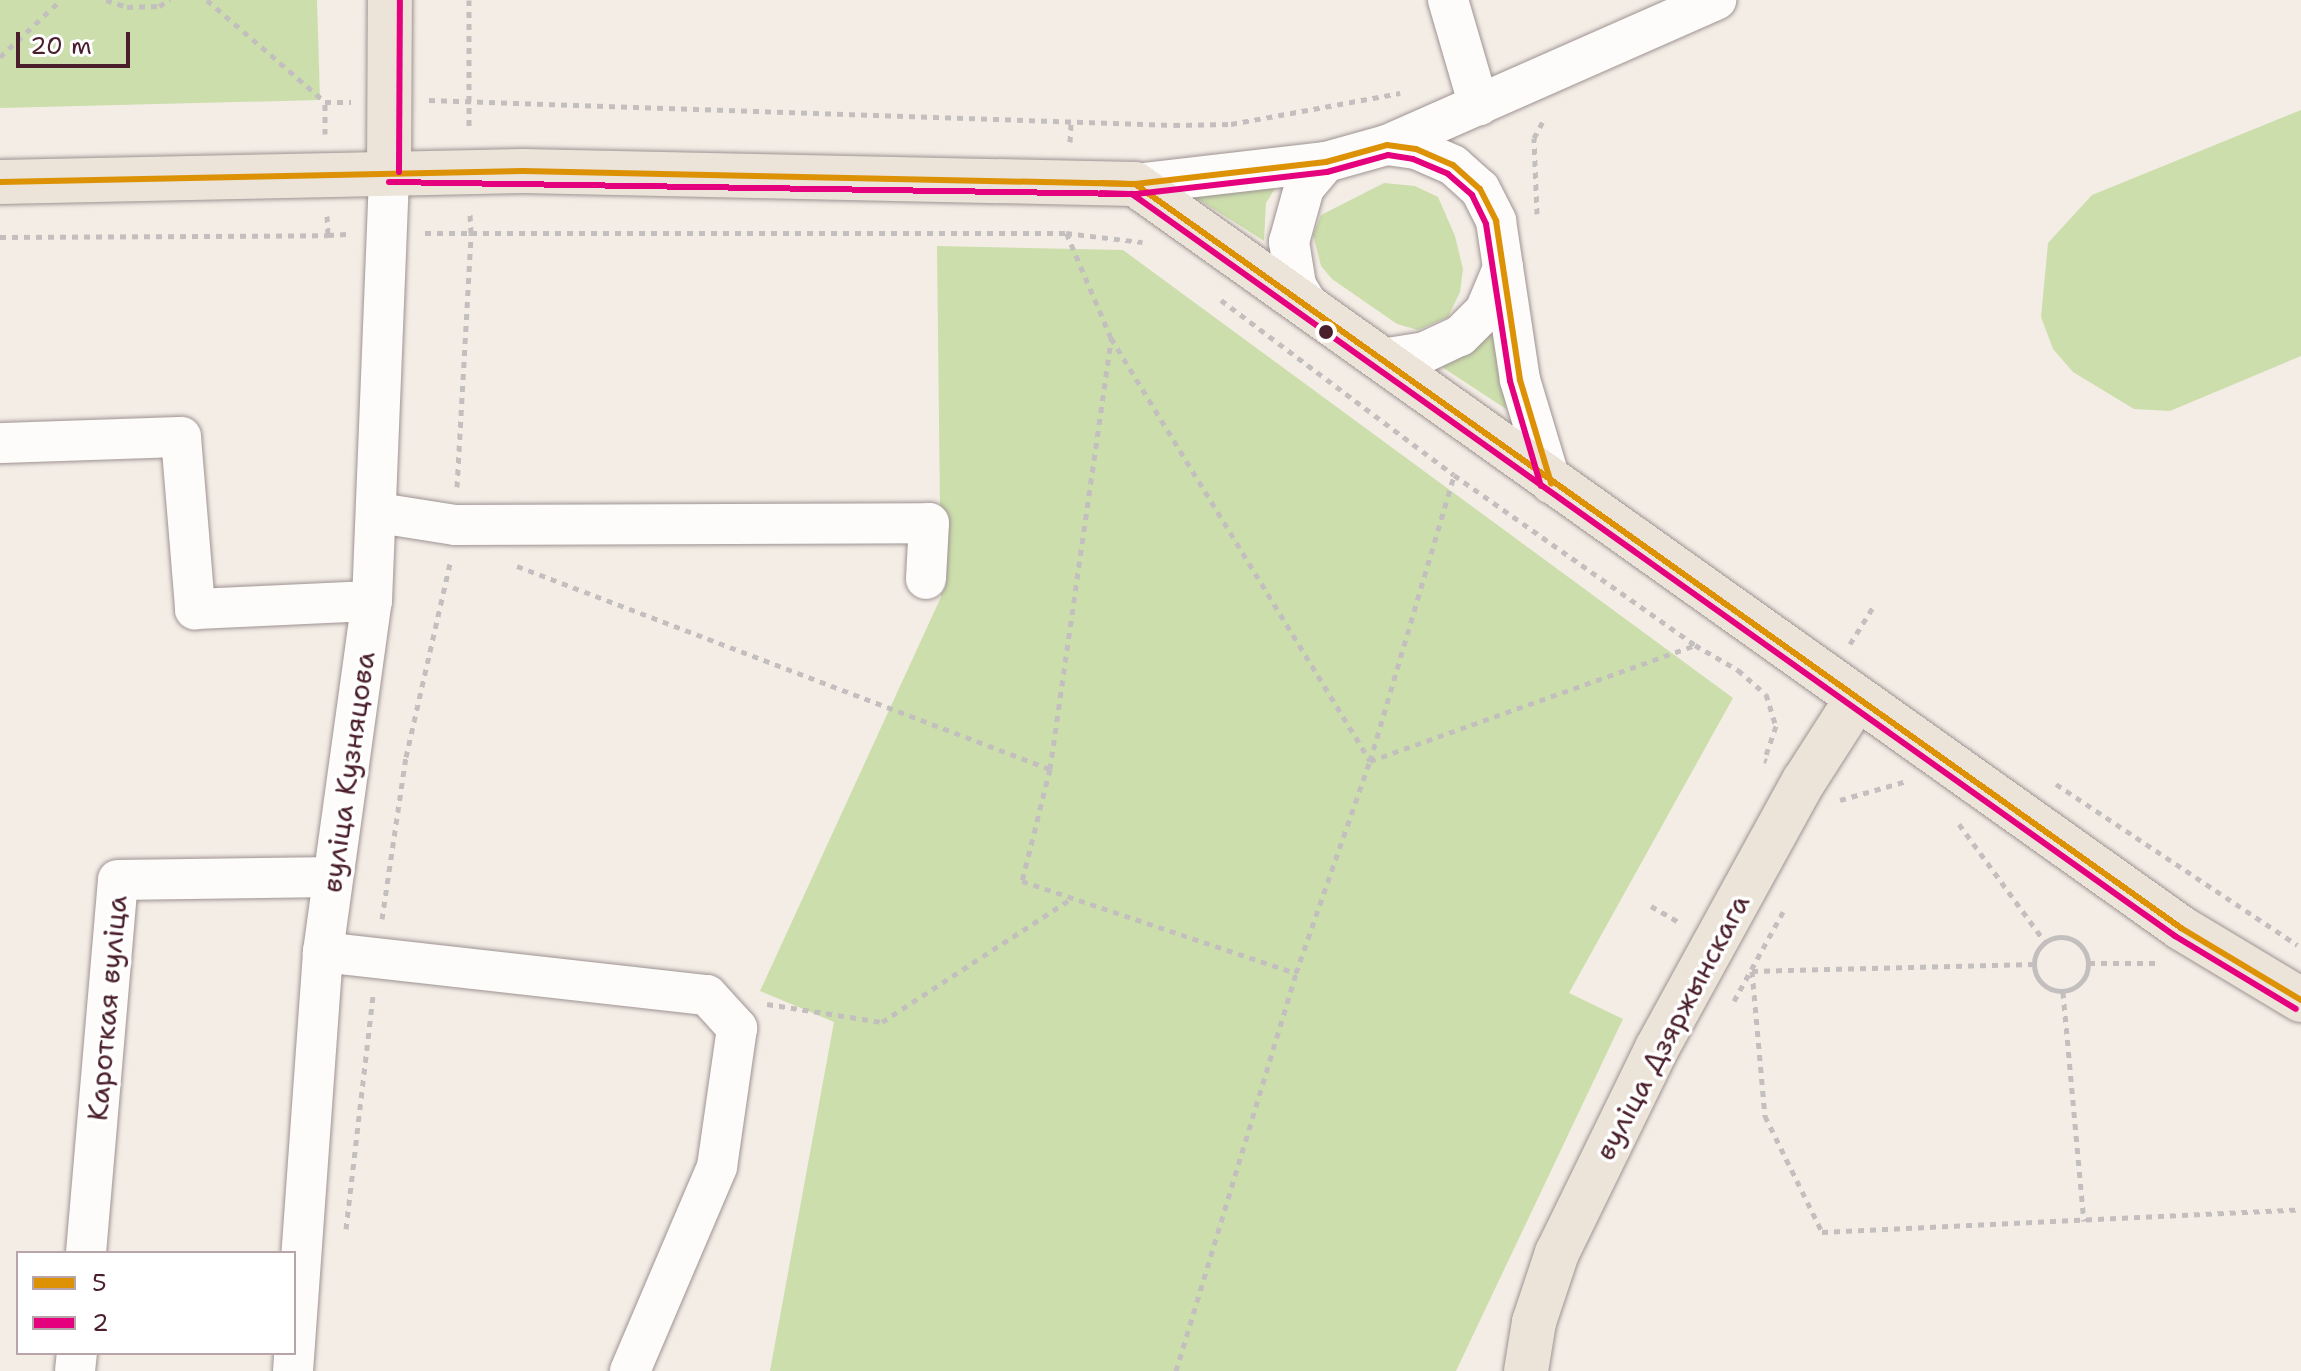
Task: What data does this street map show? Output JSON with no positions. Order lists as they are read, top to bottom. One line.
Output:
{"streets":{"main road":["вуліца Дзяржынскага"],"street":["вуліца Кузняцова","Кароткая вуліца"]},"crossings":[["вуліца Кузняцова","Кароткая вуліца"]],"lines":["transit line 2","transit line 5"],"legend":["5","2"],"scale_bar":"20 m"}
